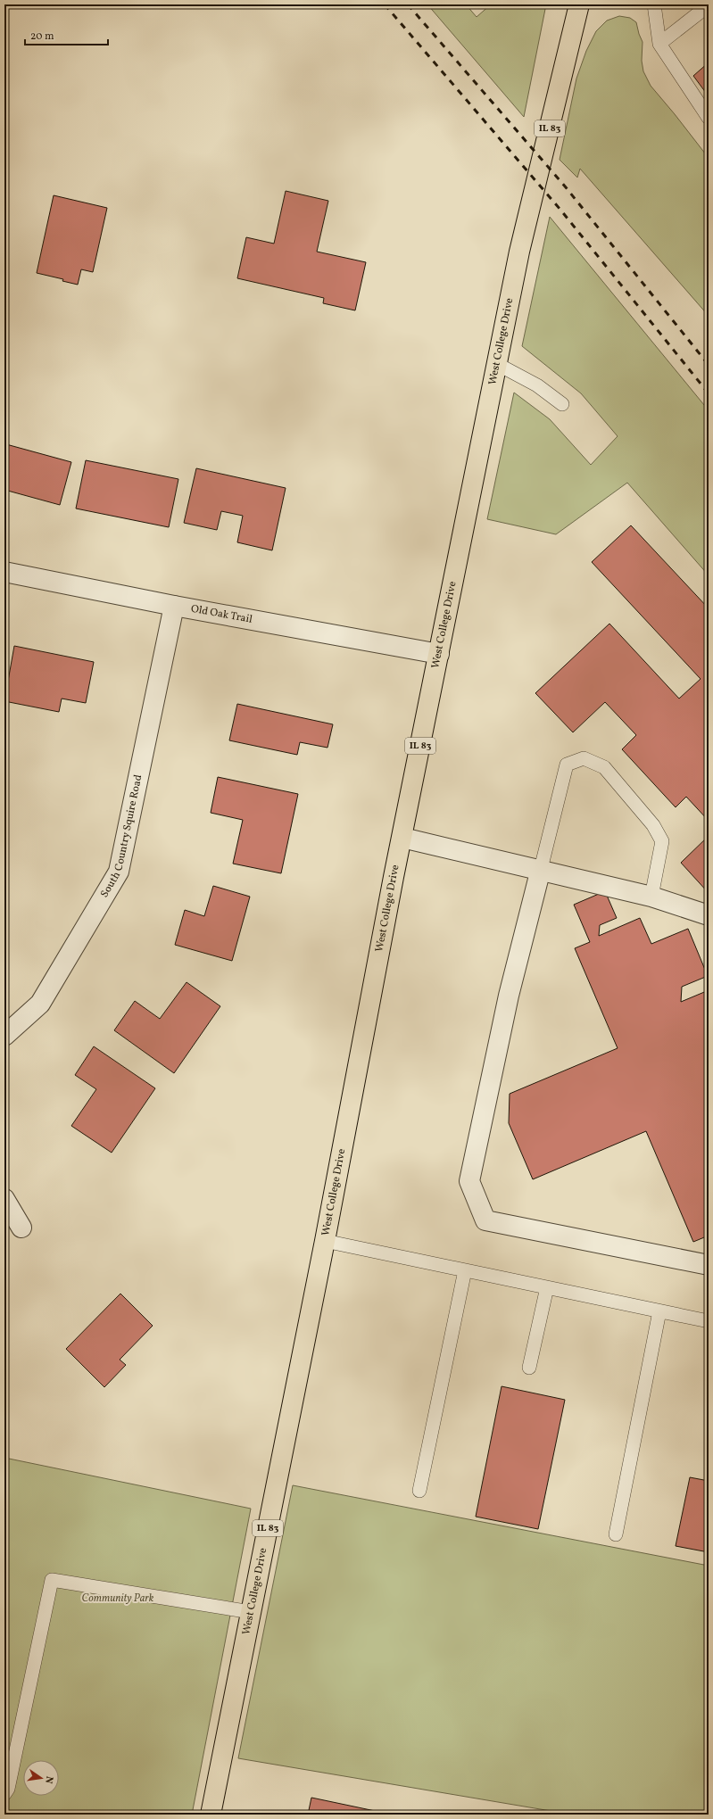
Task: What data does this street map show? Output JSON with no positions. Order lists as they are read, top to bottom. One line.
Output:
{"streets":{"main road":["IL 83","West College Drive"],"street":["Old Oak Trail","South Country Squire Road"]},"crossings":[["West College Drive","Old Oak Trail"],["Old Oak Trail","South Country Squire Road"]],"parks":["Community Park"],"scale_bar":"20 m","north":"right"}
